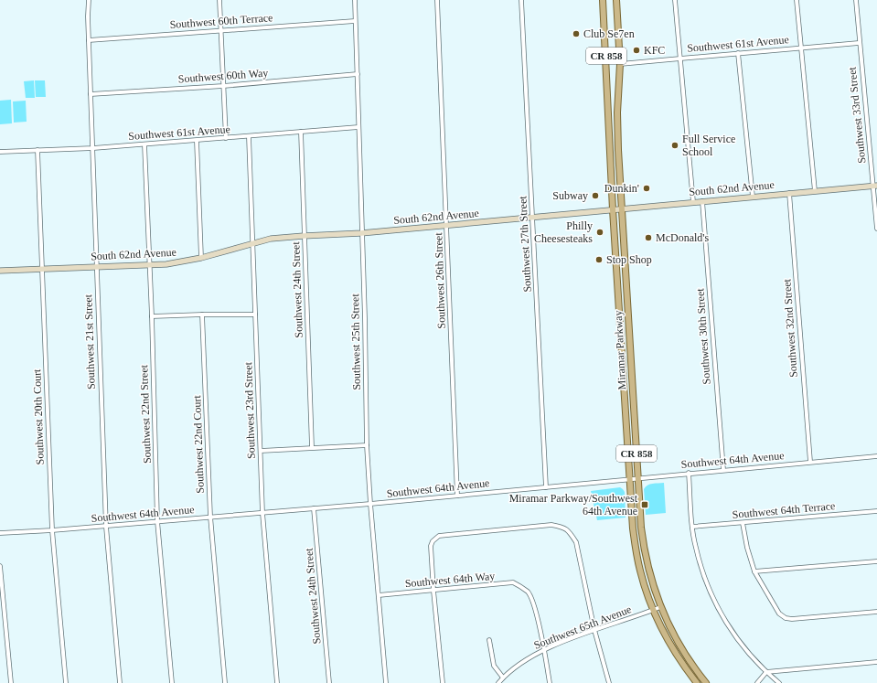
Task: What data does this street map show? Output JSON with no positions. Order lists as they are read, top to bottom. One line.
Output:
{"streets":{"main road":["CR 858","Miramar Parkway"],"street":["Southwest 60th Terrace","Southwest 61st Avenue","Southwest 60th Way","Southwest 33rd Street","South 62nd Avenue","Southwest 27th Street","Southwest 26th Street","Southwest 24th Street","Southwest 32nd Street","Southwest 30th Street","Southwest 21st Street","Southwest 25th Street","Southwest 23rd Street","Southwest 22nd Street","Southwest 20th Court","Southwest 22nd Court","Southwest 64th Avenue","Southwest 64th Terrace","Southwest 64th Way","Southwest 65th Avenue"]},"crossings":[["Southwest 60th Terrace","Southwest 21st Street"],["Southwest 60th Terrace","Southwest 25th Street"],["Southwest 61st Avenue","Southwest 33rd Street"],["Southwest 61st Avenue","Southwest 24th Street"],["Southwest 61st Avenue","Southwest 21st Street"],["Southwest 61st Avenue","Southwest 25th Street"],["Southwest 61st Avenue","Miramar Parkway"],["Southwest 61st Avenue","Southwest 23rd Street"],["Southwest 61st Avenue","Southwest 22nd Street"],["Southwest 61st Avenue","Southwest 20th Court"],["Southwest 60th Way","Southwest 21st Street"],["Southwest 60th Way","Southwest 25th Street"],["Southwest 33rd Street","South 62nd Avenue"],["South 62nd Avenue","Southwest 27th Street"],["South 62nd Avenue","Southwest 26th Street"],["South 62nd Avenue","Southwest 24th Street"],["South 62nd Avenue","Southwest 32nd Street"],["South 62nd Avenue","Southwest 30th Street"],["South 62nd Avenue","Southwest 21st Street"],["South 62nd Avenue","Southwest 25th Street"],["South 62nd Avenue","Miramar Parkway"],["South 62nd Avenue","Southwest 23rd Street"],["South 62nd Avenue","Southwest 22nd Street"],["South 62nd Avenue","Southwest 20th Court"],["Southwest 27th Street","Southwest 64th Avenue"],["Southwest 26th Street","Southwest 64th Avenue"],["Southwest 24th Street","Southwest 64th Avenue"],["Southwest 32nd Street","Southwest 64th Avenue"],["Southwest 30th Street","Southwest 64th Avenue"],["Southwest 21st Street","Southwest 64th Avenue"],["Southwest 25th Street","Southwest 64th Avenue"],["Southwest 25th Street","Southwest 64th Way"],["Miramar Parkway","Southwest 64th Avenue"],["Miramar Parkway","Southwest 65th Avenue"],["Southwest 23rd Street","Southwest 64th Avenue"],["Southwest 22nd Street","Southwest 64th Avenue"],["Southwest 20th Court","Southwest 64th Avenue"],["Southwest 22nd Court","Southwest 64th Avenue"],["Southwest 64th Way","Southwest 65th Avenue"]],"places":{"other":["Club Se7en","KFC","Full Service School","Dunkin'","Subway","Philly Cheesesteaks","McDonald's","Stop Shop"],"transit":["Miramar Parkway/Southwest 64th Avenue"]}}
